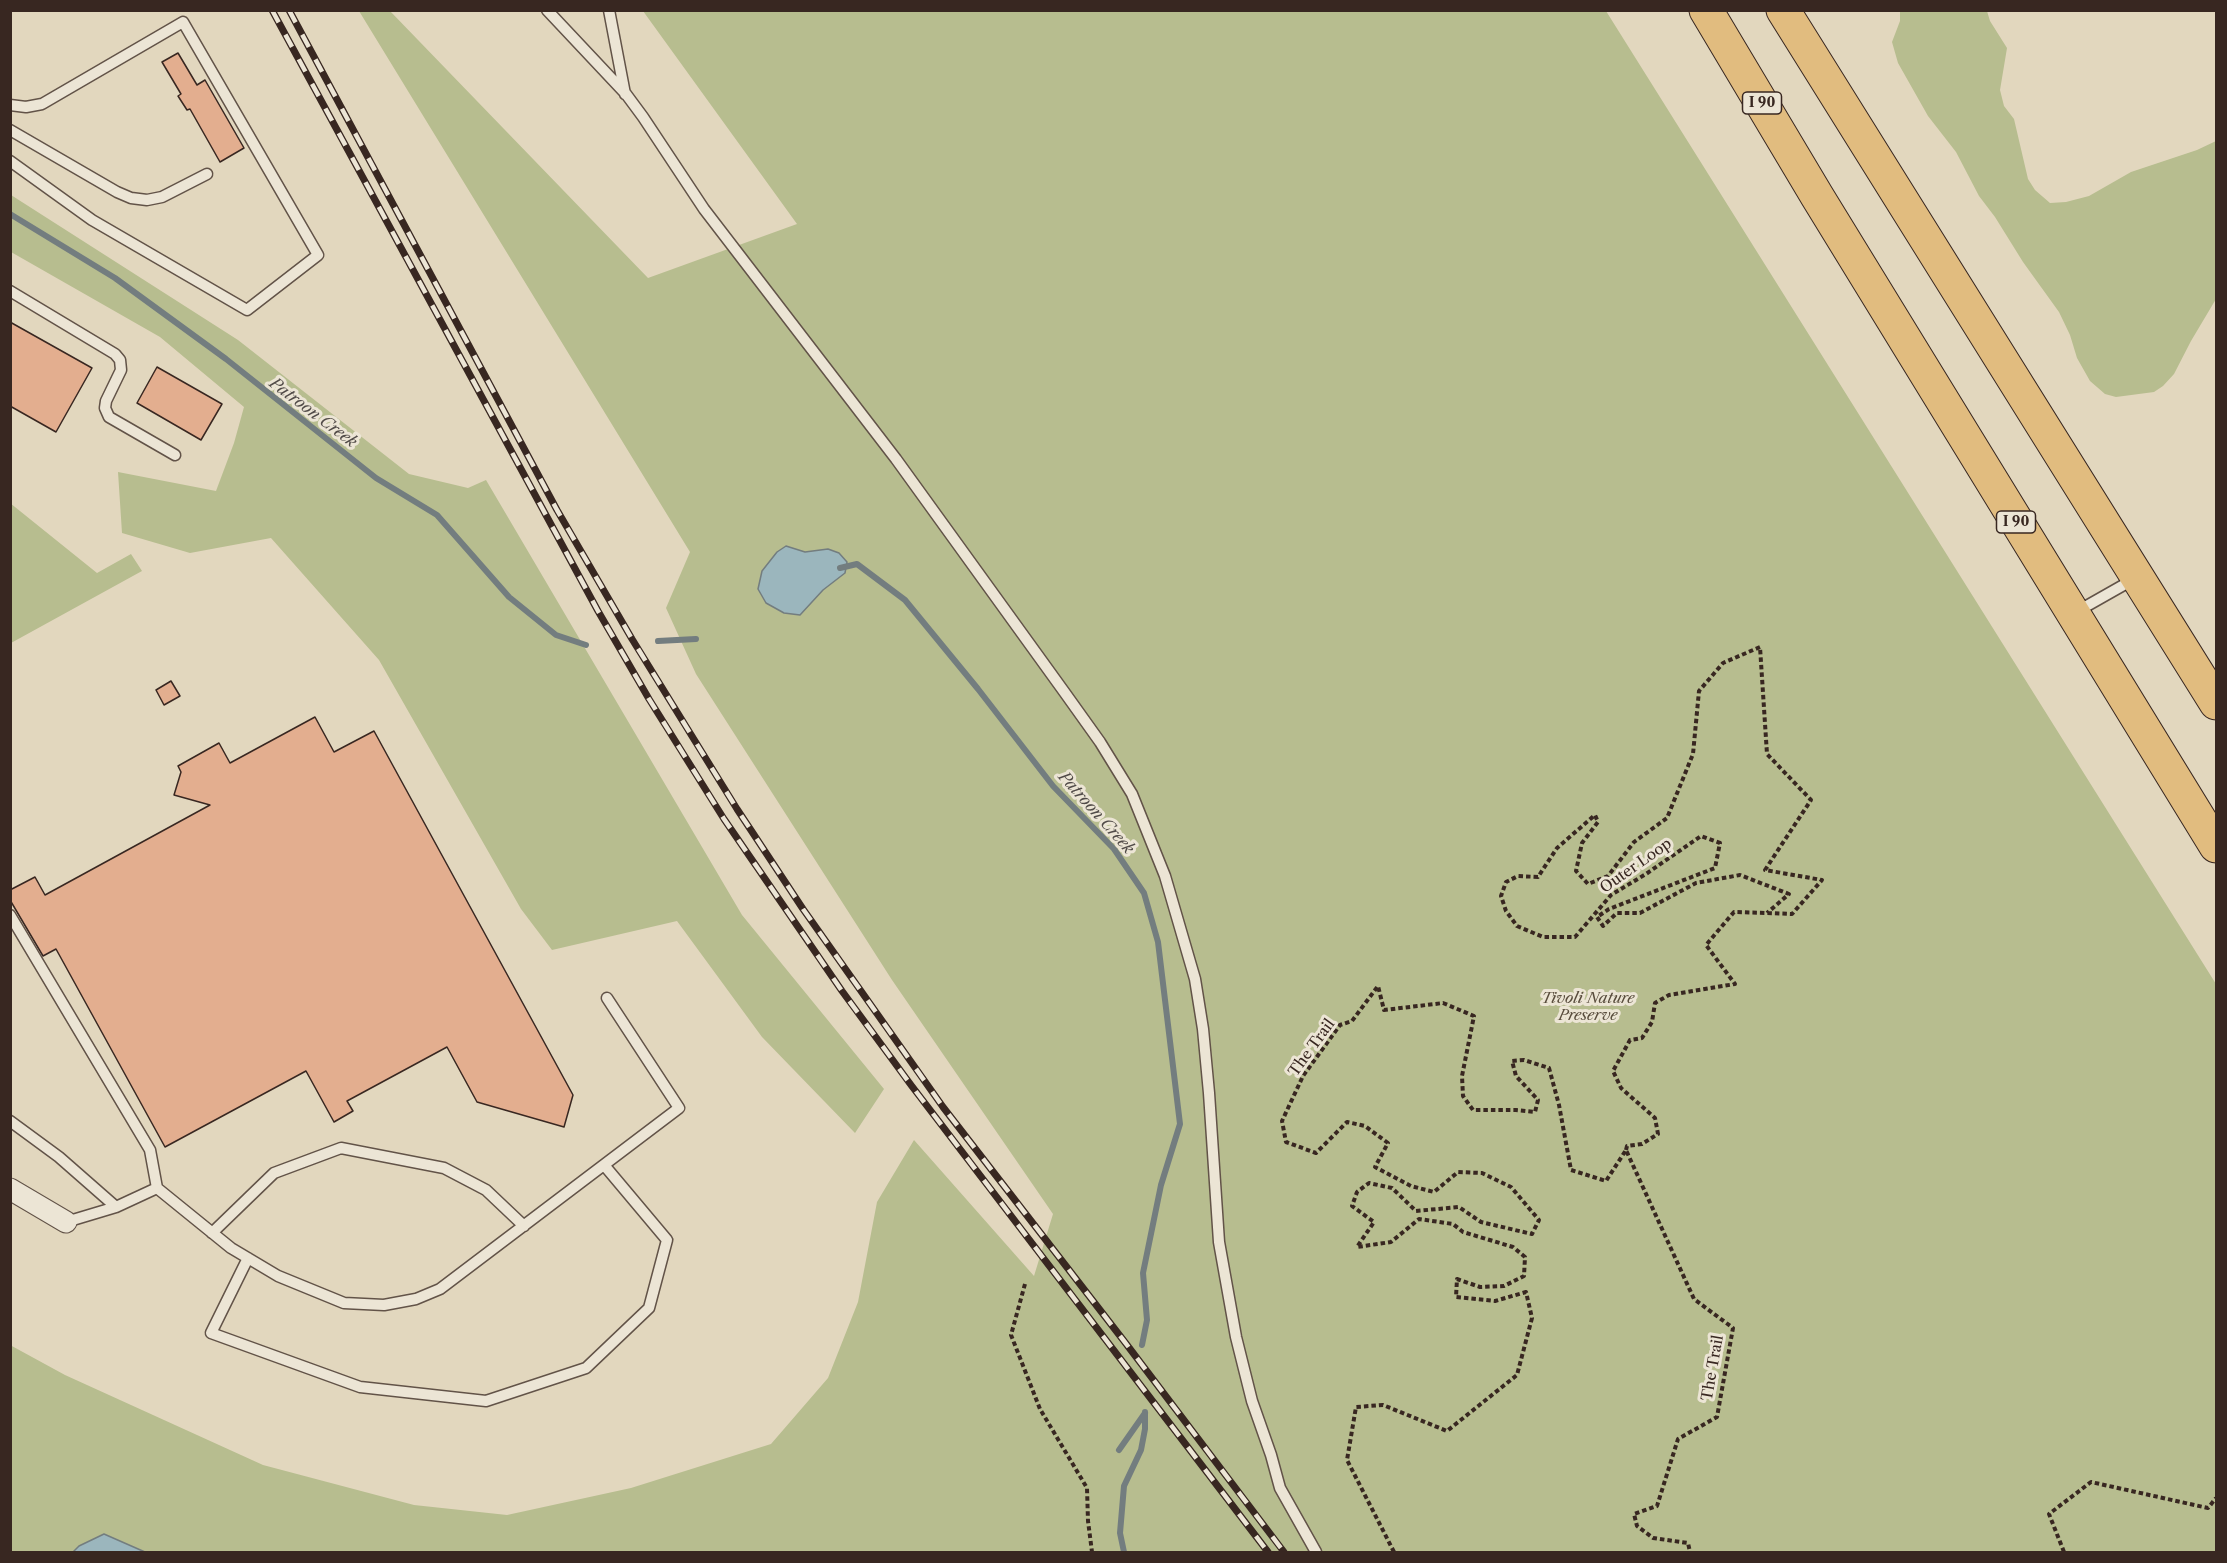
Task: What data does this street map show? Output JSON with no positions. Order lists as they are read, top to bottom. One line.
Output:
{"streets":{"highway":["I 90"],"path":["Outer Loop","The Trail"]},"crossings":[["Outer Loop","The Trail"]],"water":["Patroon Creek"],"parks":["Tivoli Nature Preserve"]}
